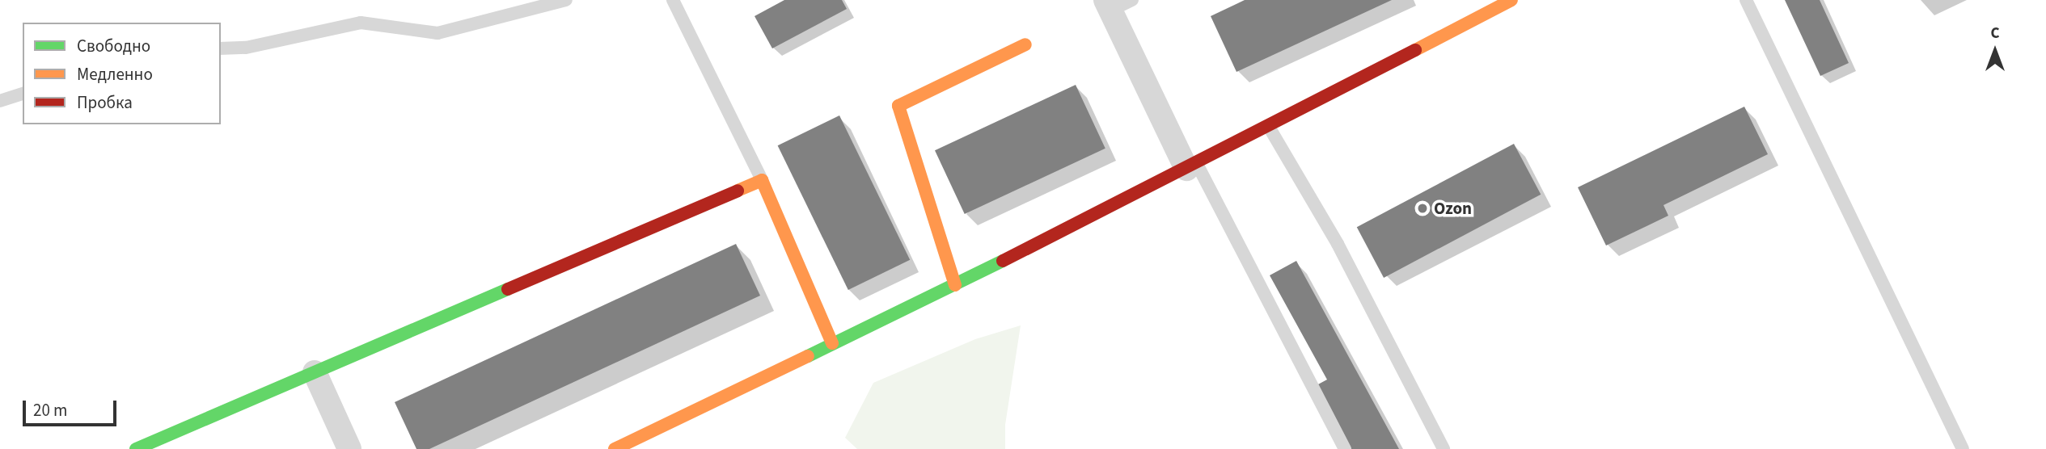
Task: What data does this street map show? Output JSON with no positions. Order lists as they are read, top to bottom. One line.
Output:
{"places":["Ozon"],"legend":["Свободно","Медленно","Пробка"],"scale_bar":"20 m","north":"top"}
